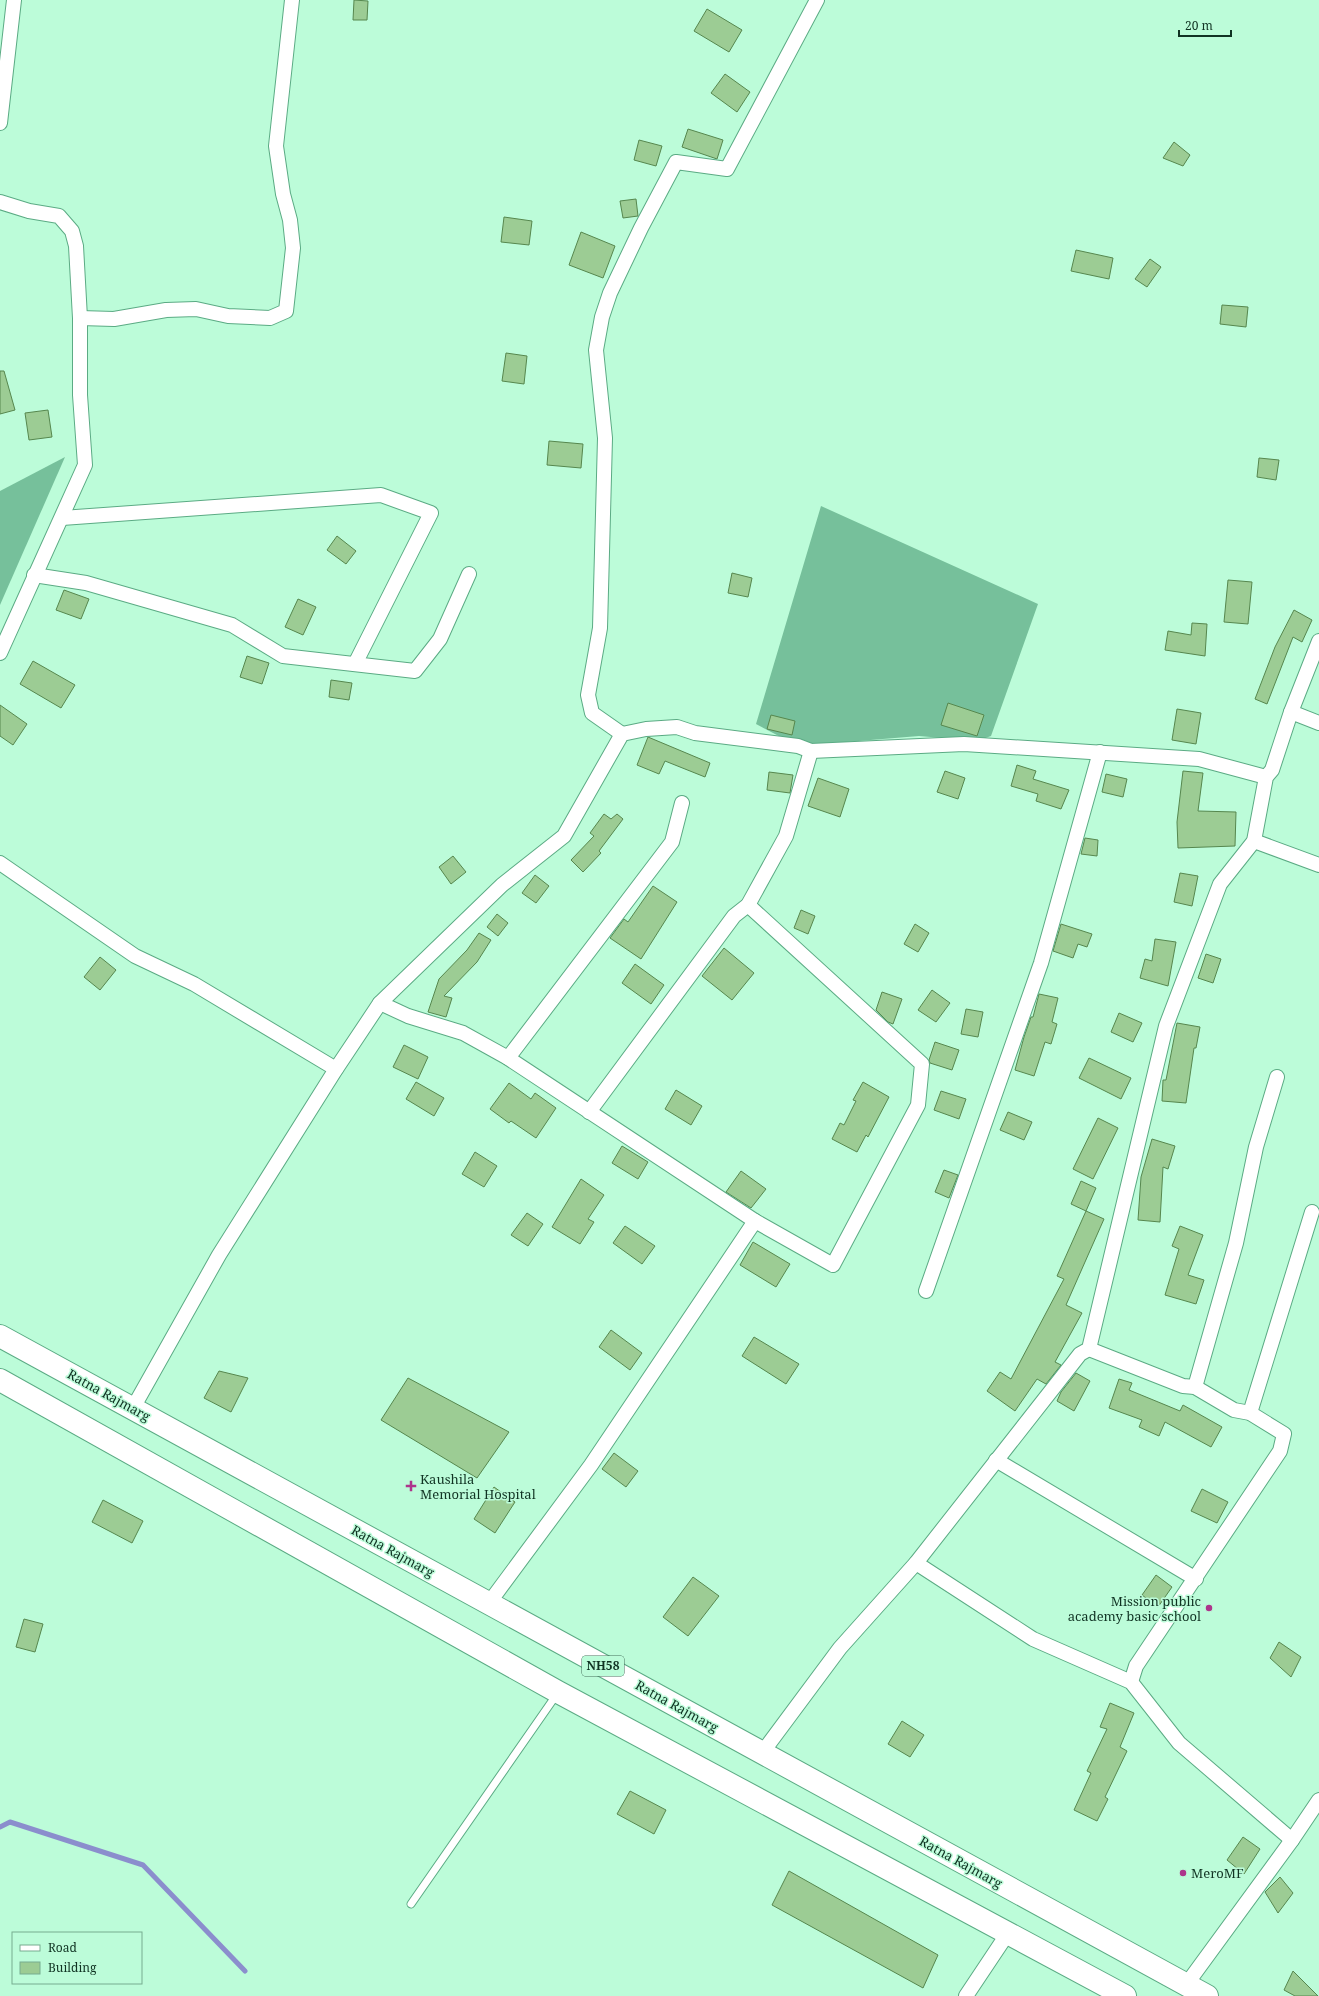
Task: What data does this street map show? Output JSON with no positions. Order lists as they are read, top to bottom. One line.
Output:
{"streets":{"highway":["Ratna Rajmarg","NH58"]},"places":{"health":["Kaushila Memorial Hospital"],"other":["Mission public academy basic school","MeroMF"]},"legend":["Road","Building"],"scale_bar":"20 m"}
